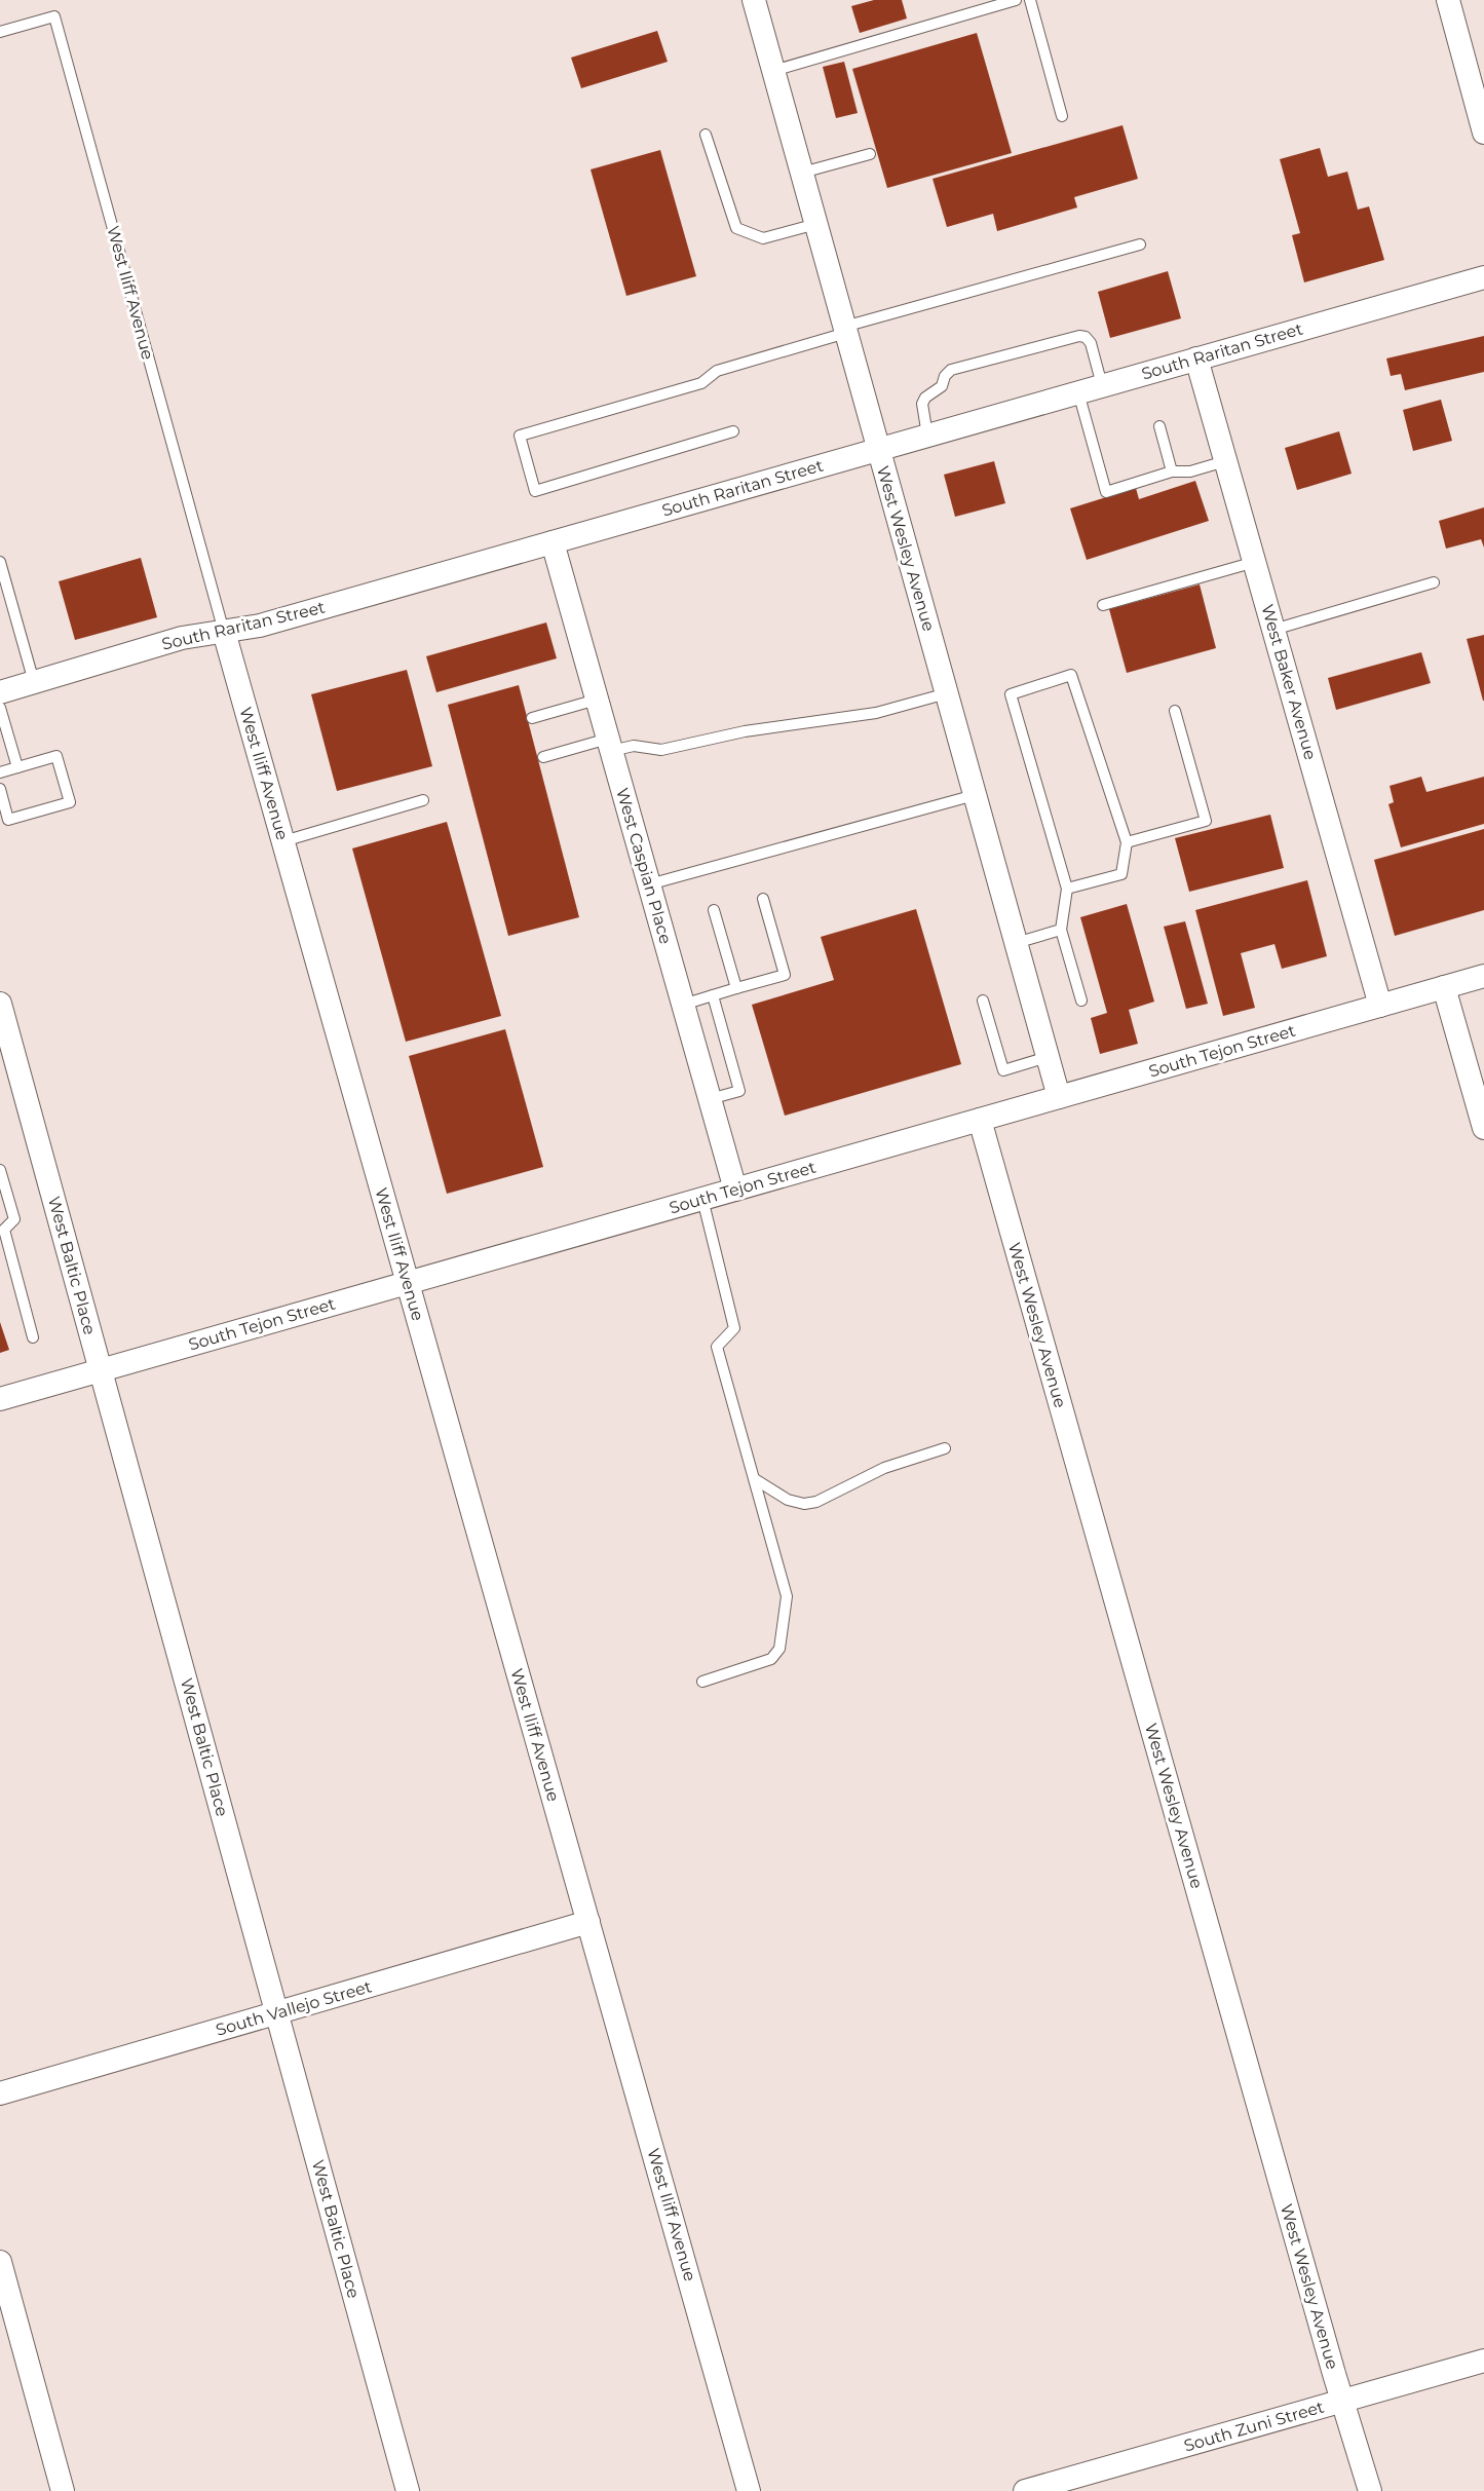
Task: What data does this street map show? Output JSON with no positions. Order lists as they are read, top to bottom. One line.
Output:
{"streets":{"street":["West Iliff Avenue","South Raritan Street","West Wesley Avenue","West Baker Avenue","West Caspian Place","South Tejon Street","West Baltic Place","South Vallejo Street","South Zuni Street"]},"crossings":[["West Iliff Avenue","South Raritan Street"],["West Iliff Avenue","South Tejon Street"],["West Iliff Avenue","South Vallejo Street"],["South Raritan Street","West Wesley Avenue"],["South Raritan Street","West Baker Avenue"],["South Raritan Street","West Caspian Place"],["West Wesley Avenue","South Tejon Street"],["West Wesley Avenue","South Zuni Street"],["West Baker Avenue","South Tejon Street"],["West Caspian Place","South Tejon Street"],["South Tejon Street","West Baltic Place"],["West Baltic Place","South Vallejo Street"]]}
